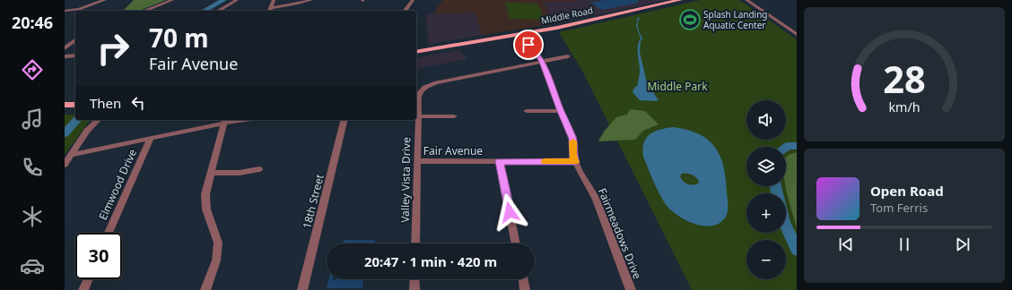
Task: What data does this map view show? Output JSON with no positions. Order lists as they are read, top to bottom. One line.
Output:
{"streets":{"main road":["Middle Road"],"street":["Fair Avenue","Valley Vista Drive","Elmwood Drive","18th Street","Fairmeadows Drive"]},"crossings":[["Middle Road","Fairmeadows Drive"],["Fair Avenue","Valley Vista Drive"],["Fair Avenue","Fairmeadows Drive"],["Valley Vista Drive","Fairmeadows Drive"]],"parks":["Middle Park"],"places":{"sports":["Splash Landing Aquatic Center"]},"page":{"tabs":"20:46","turn":["70 m","Fair Avenue"],"then":"Then","map_buttons":["+","−"],"song":["Open Road","Tom Ferris"],"limit":"30","trip":"20:47 · 1 min · 420 m","gauge":["28","km/h"]}}
